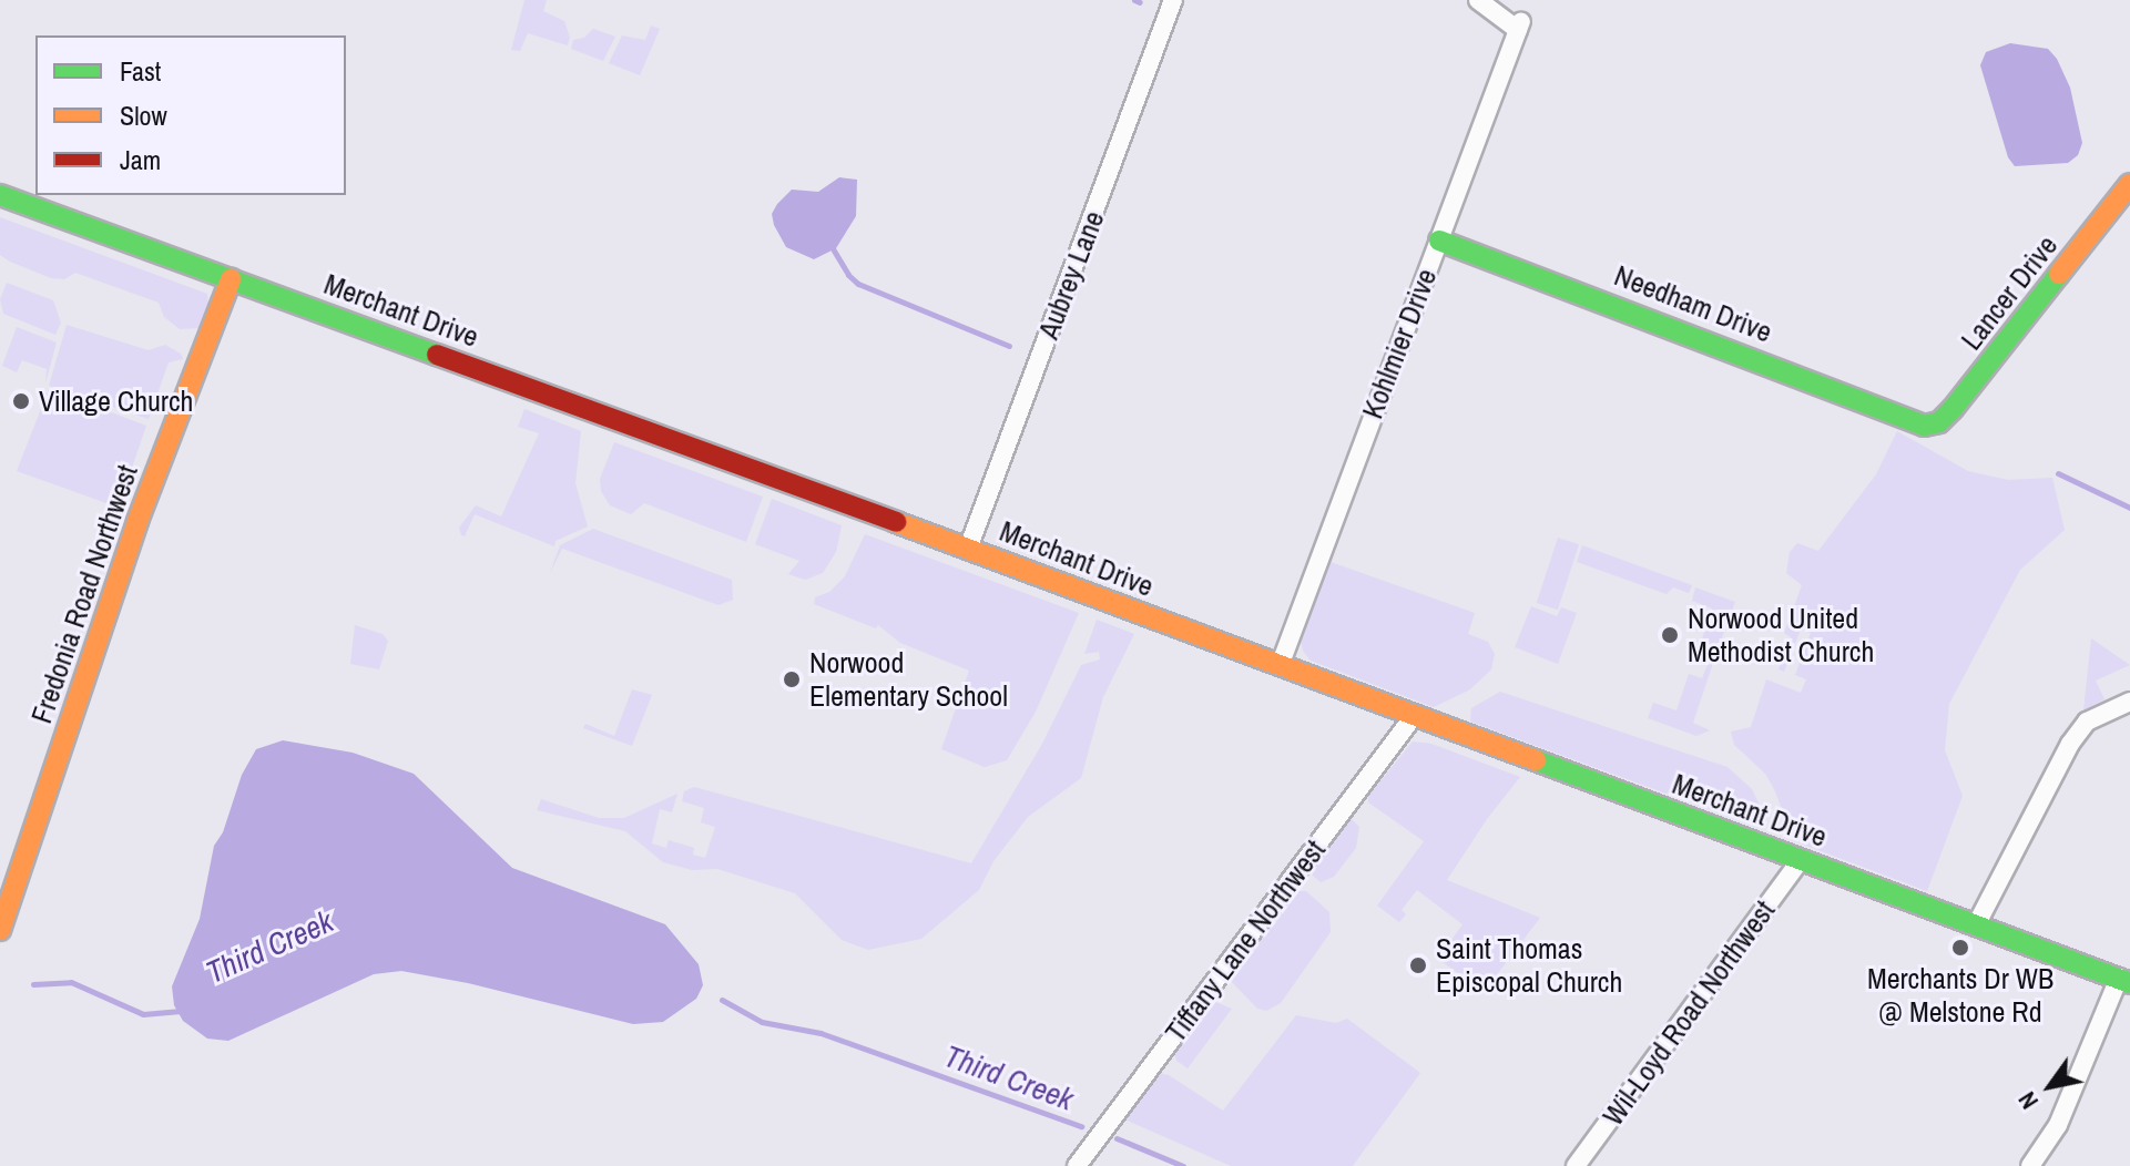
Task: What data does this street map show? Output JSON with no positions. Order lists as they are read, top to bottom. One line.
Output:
{"streets":{"main road":["Lancer Drive","Needham Drive","Merchant Drive","Fredonia Road Northwest"],"street":["Aubrey Lane","Kohlmier Drive","Tiffany Lane Northwest","Wil-Loyd Road Northwest"]},"crossings":[["Aubrey Lane","Merchant Drive"],["Lancer Drive","Needham Drive"],["Needham Drive","Kohlmier Drive"],["Merchant Drive","Kohlmier Drive"],["Merchant Drive","Fredonia Road Northwest"],["Merchant Drive","Tiffany Lane Northwest"],["Merchant Drive","Wil-Loyd Road Northwest"]],"water":["Third Creek"],"places":["Village Church","Norwood United Methodist Church","Norwood Elementary School","Merchants Dr WB @ Melstone Rd","Saint Thomas Episcopal Church"],"legend":["Fast","Slow","Jam"],"north":"bottom left"}
